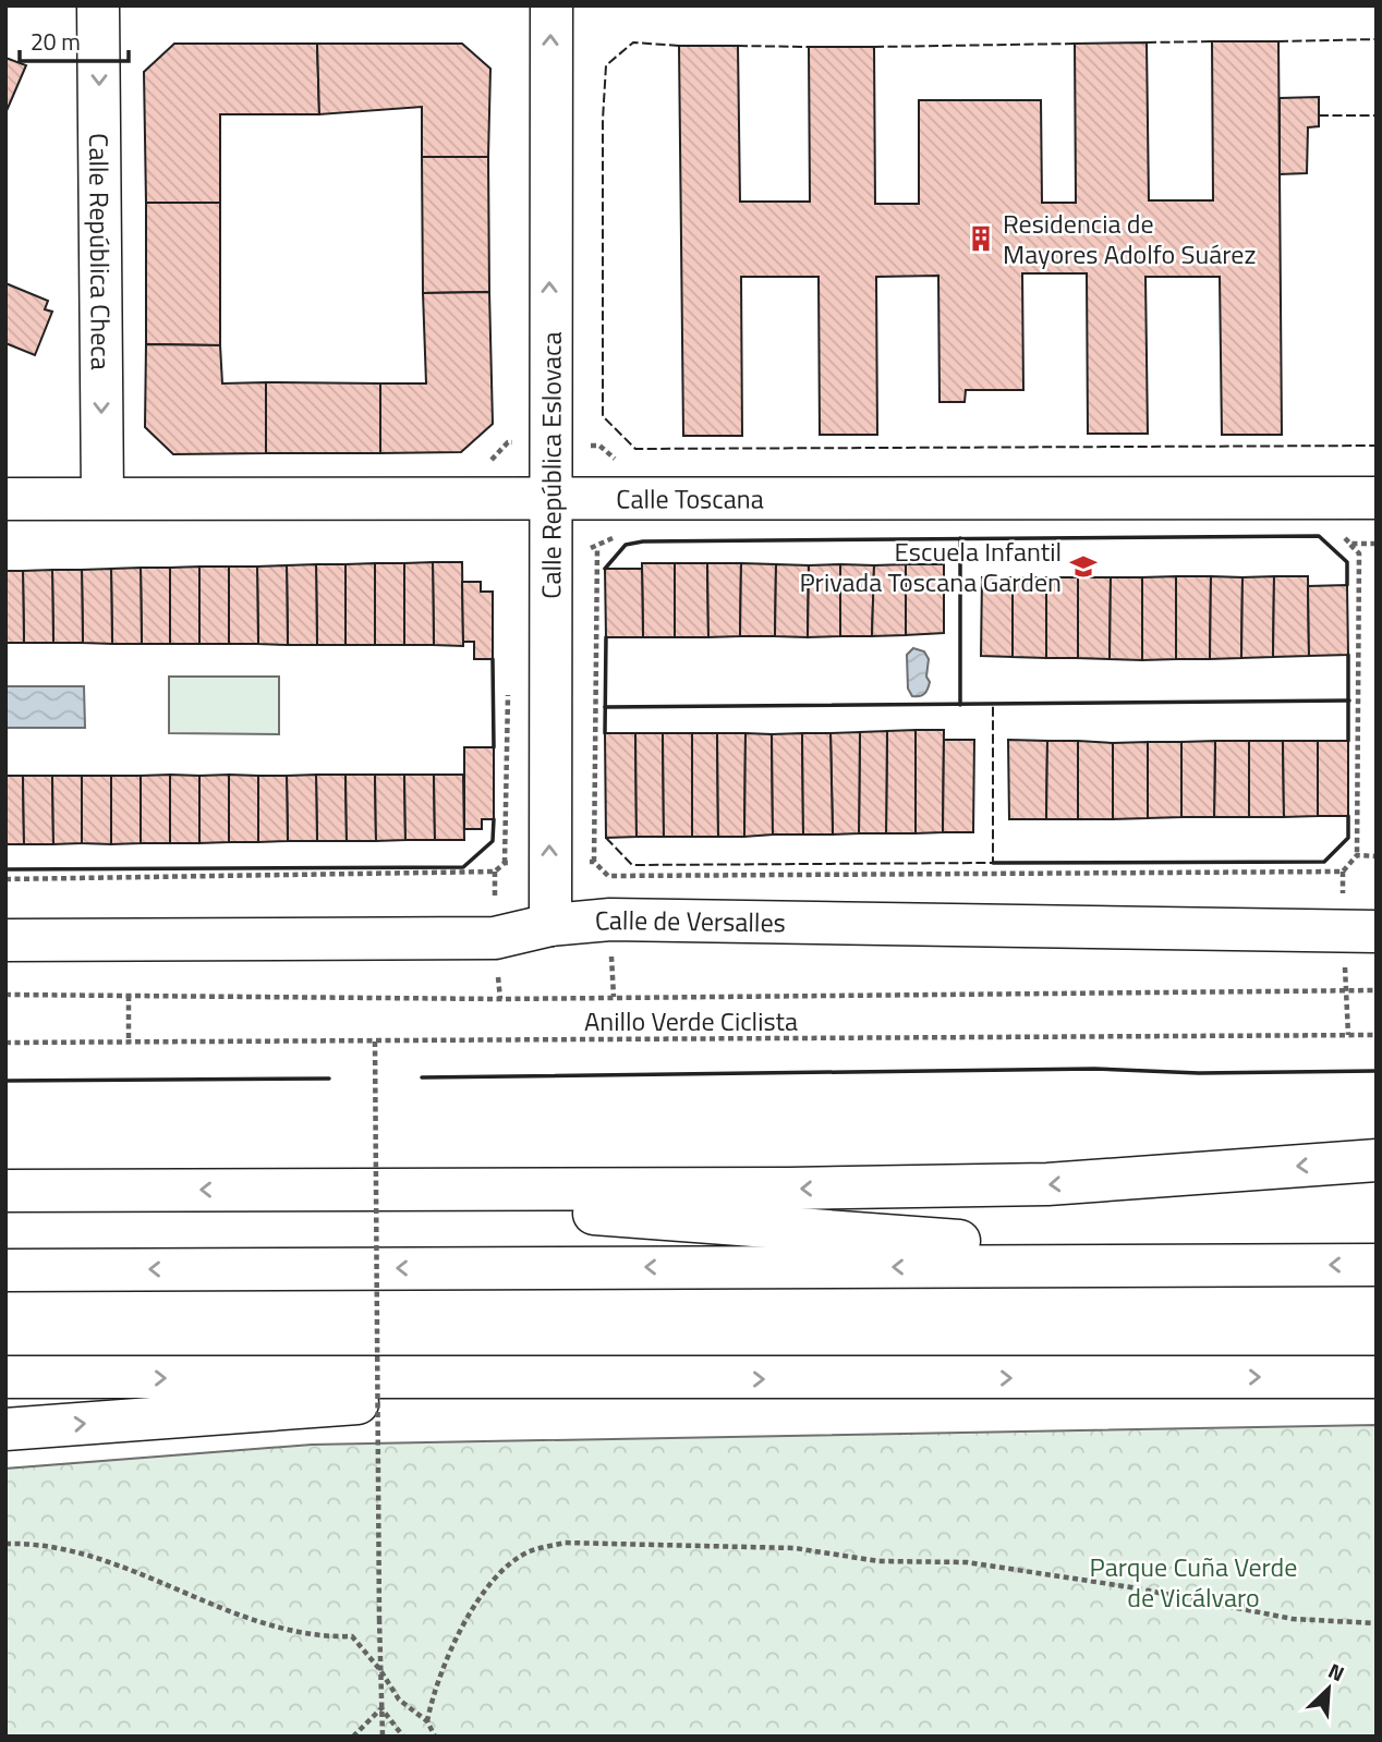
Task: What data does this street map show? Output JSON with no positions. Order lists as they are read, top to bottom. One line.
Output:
{"streets":{"main road":["Calle República Checa","Calle República Eslovaca","Calle Toscana","Calle de Versalles"],"path":["Anillo Verde Ciclista"]},"crossings":[["Calle República Checa","Calle Toscana"],["Calle República Eslovaca","Calle Toscana"],["Calle República Eslovaca","Calle de Versalles"]],"one_way":["Calle República Checa","Calle República Eslovaca"],"parks":["Parque Cuña Verde de Vicálvaro"],"places":{"building":["Residencia de Mayores Adolfo Suárez"],"school or university":["Escuela Infantil Privada Toscana Garden"]},"scale_bar":"20 m","north":"top right"}
